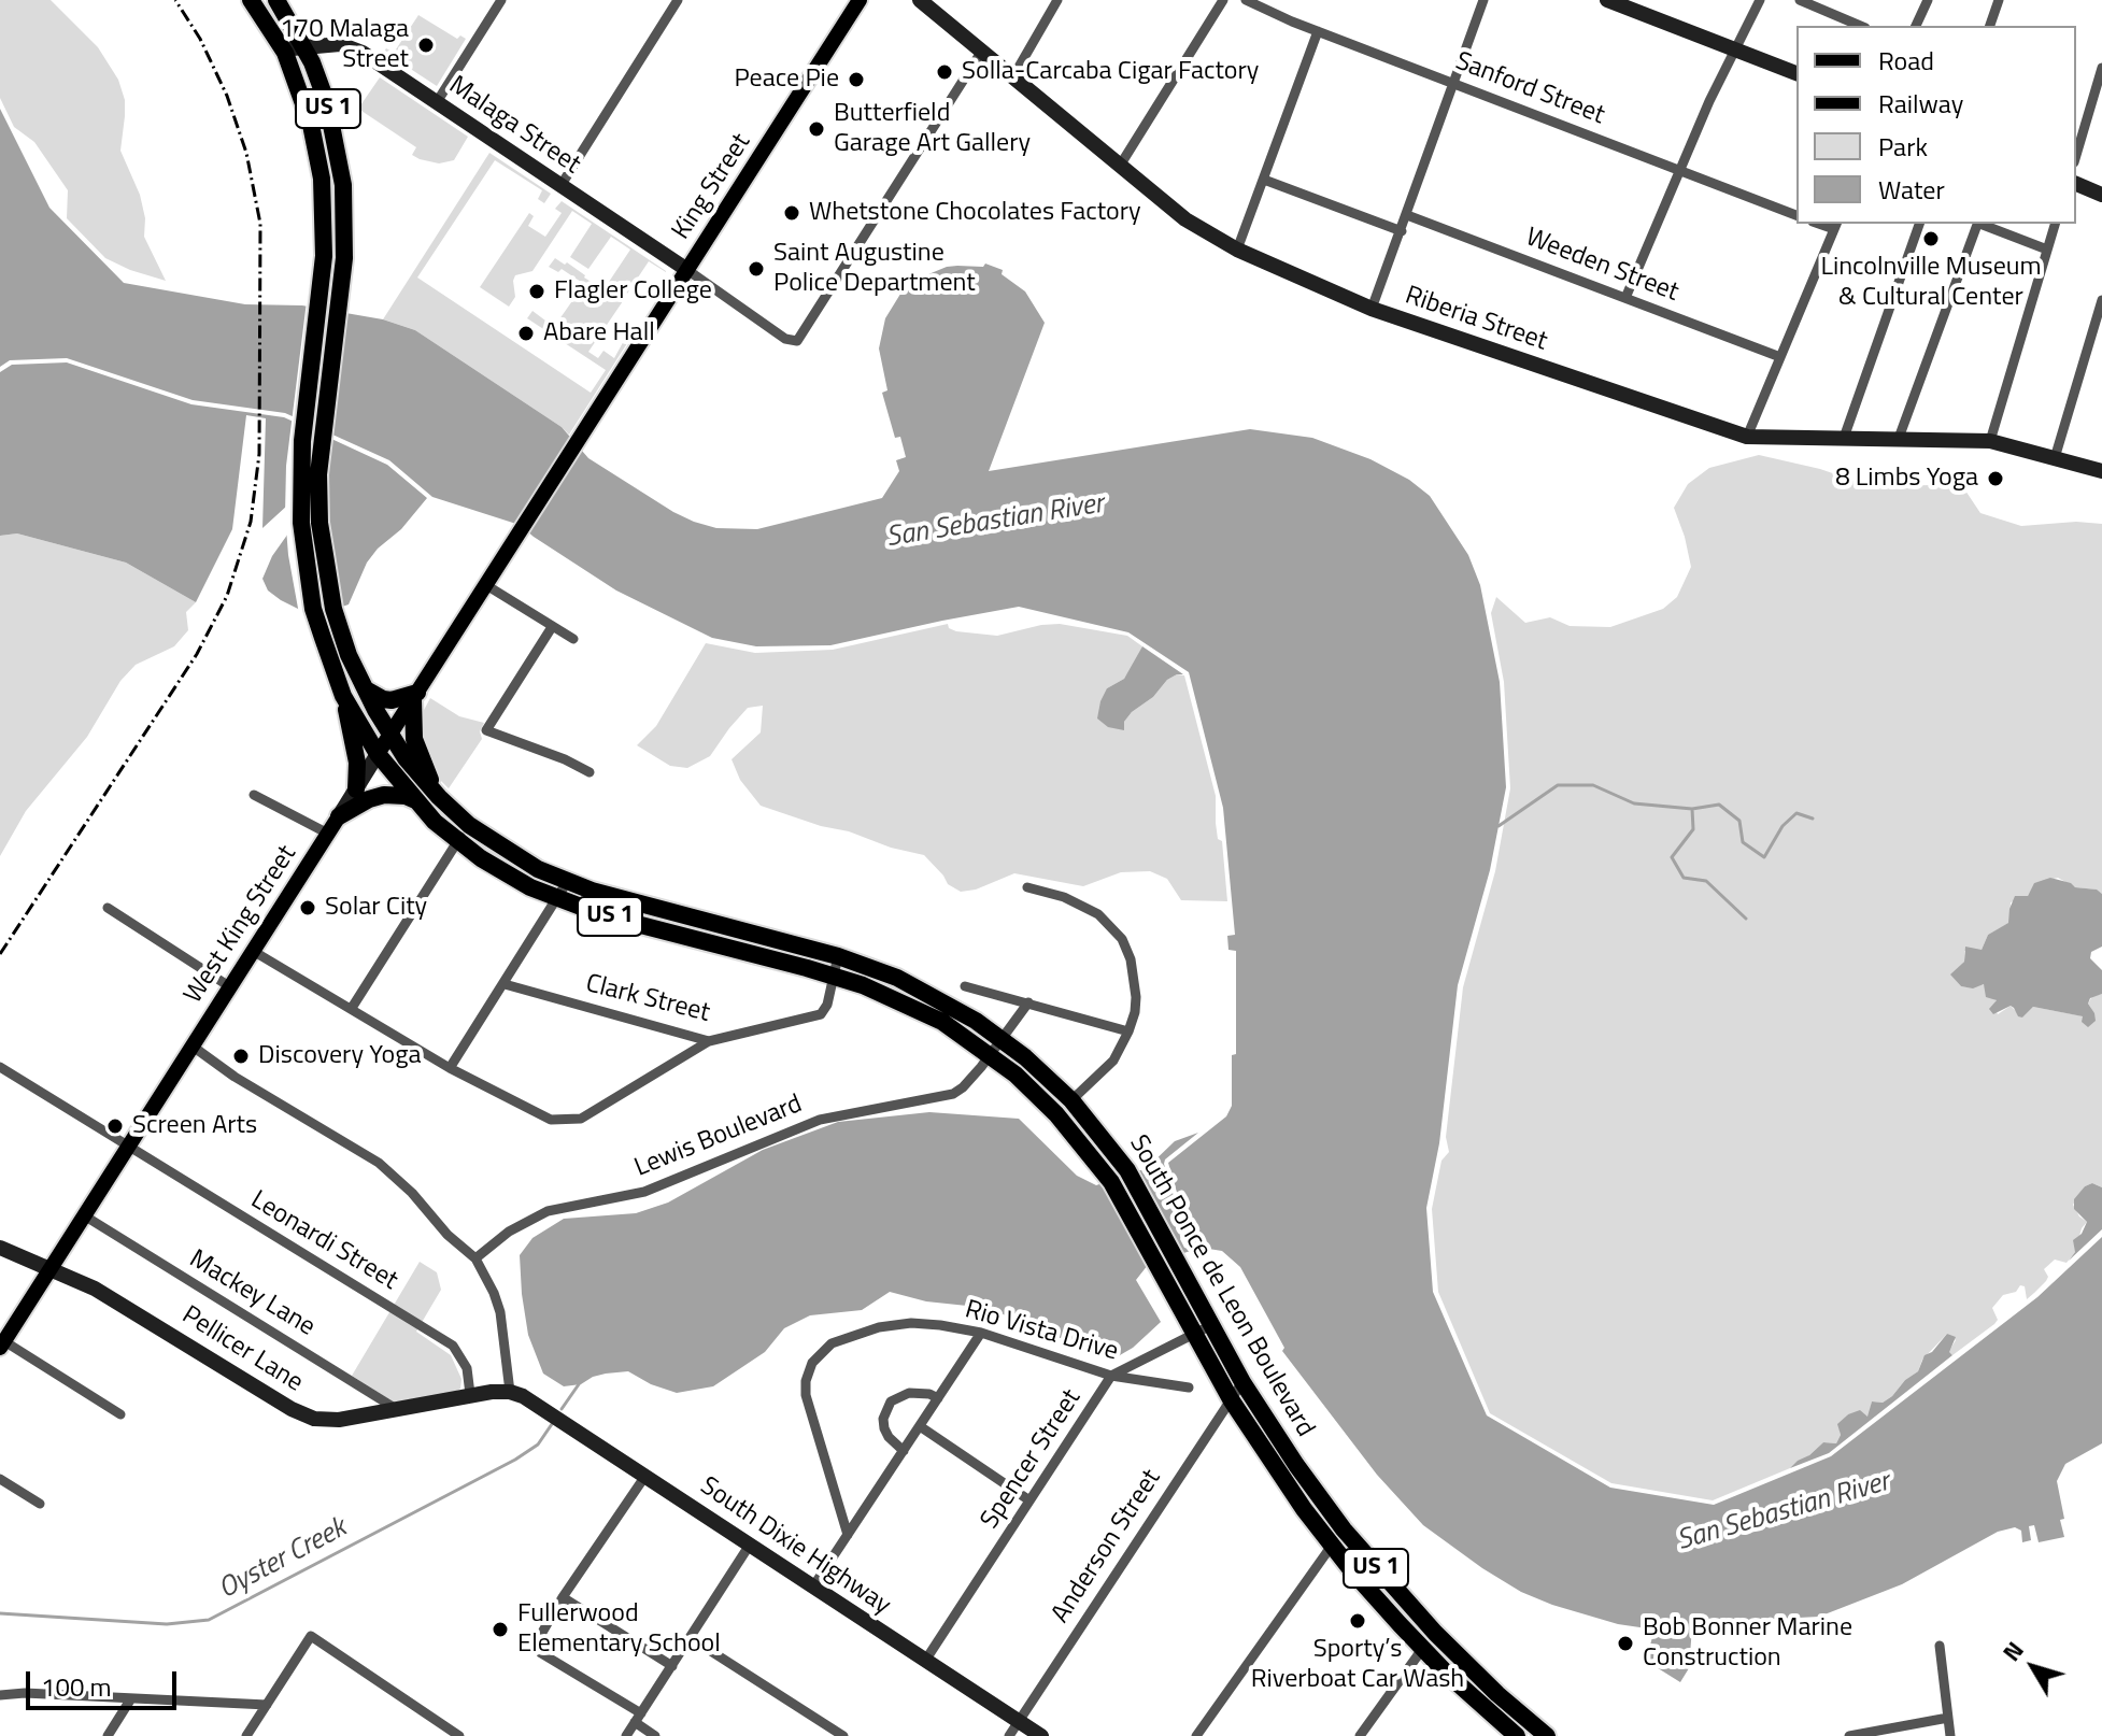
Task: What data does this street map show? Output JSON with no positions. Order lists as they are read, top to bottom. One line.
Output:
{"streets":{"highway":["US 1","South Ponce de Leon Boulevard"],"main road":["King Street","West King Street"],"street":["Sanford Street","Malaga Street","Weeden Street","Riberia Street","Clark Street","Lewis Boulevard","Leonardi Street","Mackey Lane","Rio Vista Drive","Pellicer Lane","Spencer Street","South Dixie Highway","Anderson Street"]},"crossings":[["US 1","Malaga Street"],["US 1","West King Street"],["US 1","South Ponce de Leon Boulevard"],["Malaga Street","King Street"],["King Street","West King Street"],["West King Street","Leonardi Street"],["West King Street","South Ponce de Leon Boulevard"],["West King Street","Mackey Lane"],["West King Street","Pellicer Lane"],["Clark Street","South Ponce de Leon Boulevard"],["Lewis Boulevard","South Ponce de Leon Boulevard"],["Leonardi Street","Pellicer Lane"],["South Ponce de Leon Boulevard","Spencer Street"],["South Ponce de Leon Boulevard","Anderson Street"],["Mackey Lane","Pellicer Lane"],["Rio Vista Drive","Spencer Street"],["Pellicer Lane","South Dixie Highway"],["Spencer Street","South Dixie Highway"],["South Dixie Highway","Anderson Street"]],"water":["San Sebastian River","Oyster Creek"],"places":["170 Malaga Street","Solla-Carcaba Cigar Factory","Peace Pie","Butterfield Garage Art Gallery","Whetstone Chocolates Factory","Lincolnville Museum & Cultural Center","Saint Augustine Police Department","Flagler College","Abare Hall","8 Limbs Yoga","Solar City","Discovery Yoga","Screen Arts","Sporty’s Riverboat Car Wash","Fullerwood Elementary School","Bob Bonner Marine Construction"],"legend":["Road","Railway","Park","Water"],"scale_bar":"100 m","north":"top left"}
